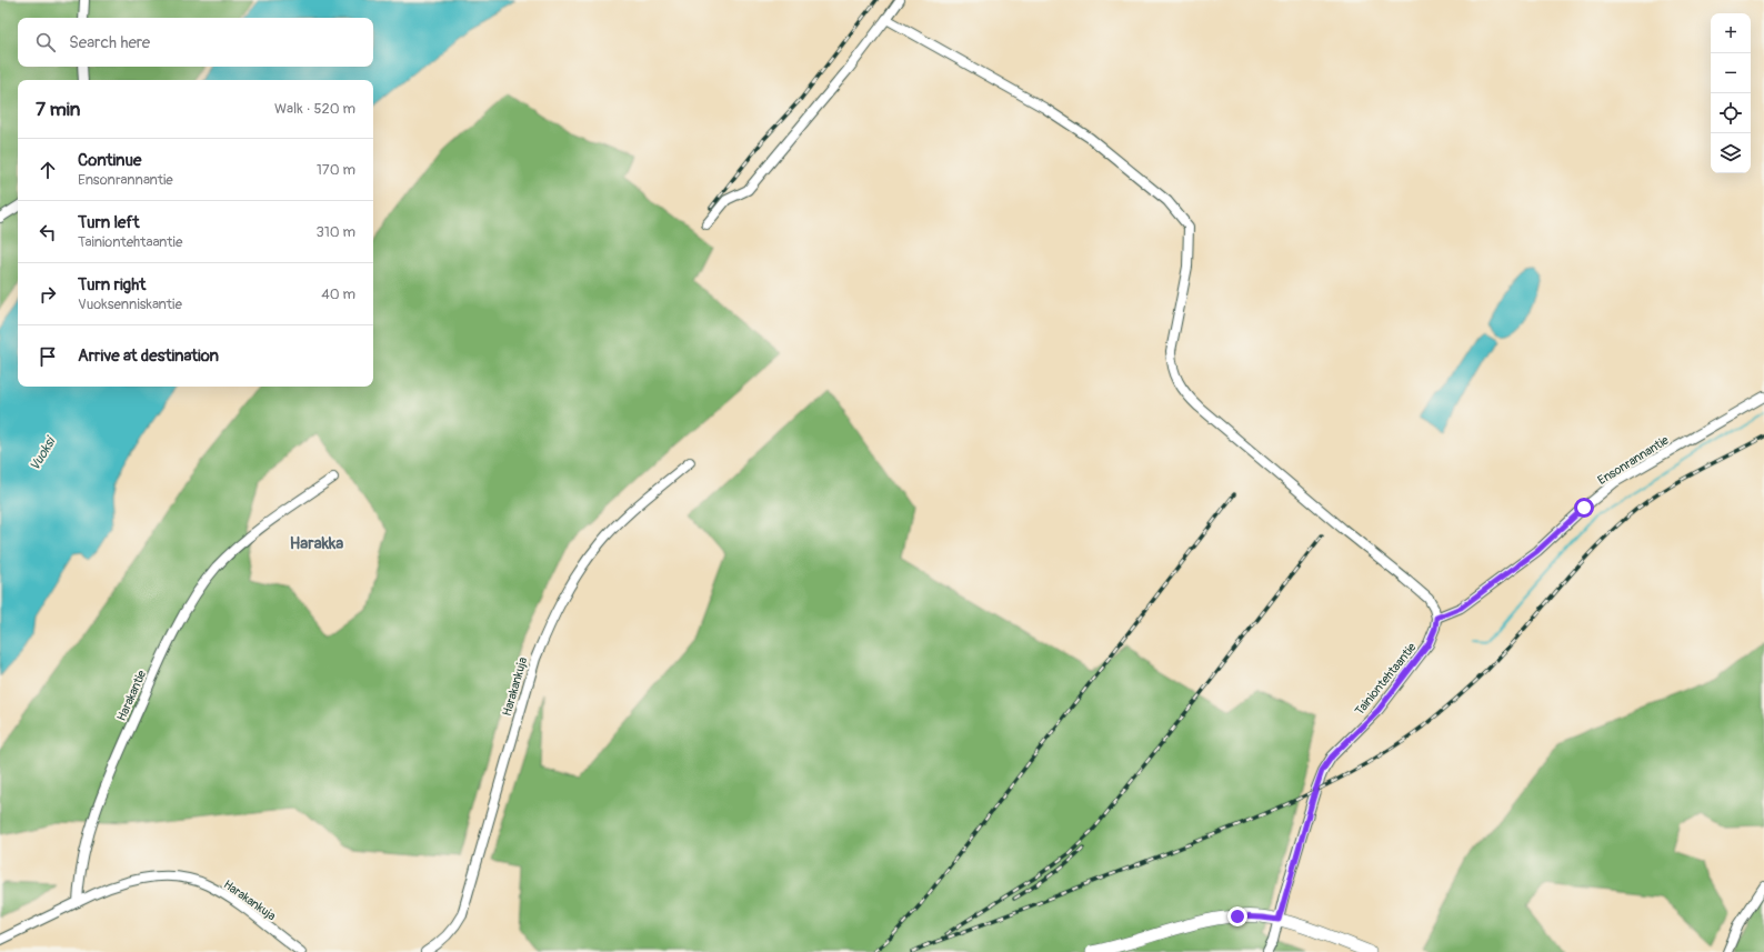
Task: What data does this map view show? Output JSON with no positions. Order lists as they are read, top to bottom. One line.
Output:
{"streets":{"street":["Ensonrannantie","Tainiontehtaantie","Harakankuja","Harakantie"]},"crossings":[["Ensonrannantie","Tainiontehtaantie"],["Harakankuja","Harakantie"]],"districts":["Harakka"],"water":["Vuoksi"],"page":{"map_buttons":["+","−"],"search":"Search here","heading":["7 min","Walk · 520 m"],"list":[["Continue","Ensonrannantie","170 m"],["Turn left","Tainiontehtaantie","310 m"],["Turn right","Vuoksenniskantie","40 m"],"Arrive at destination"]}}
